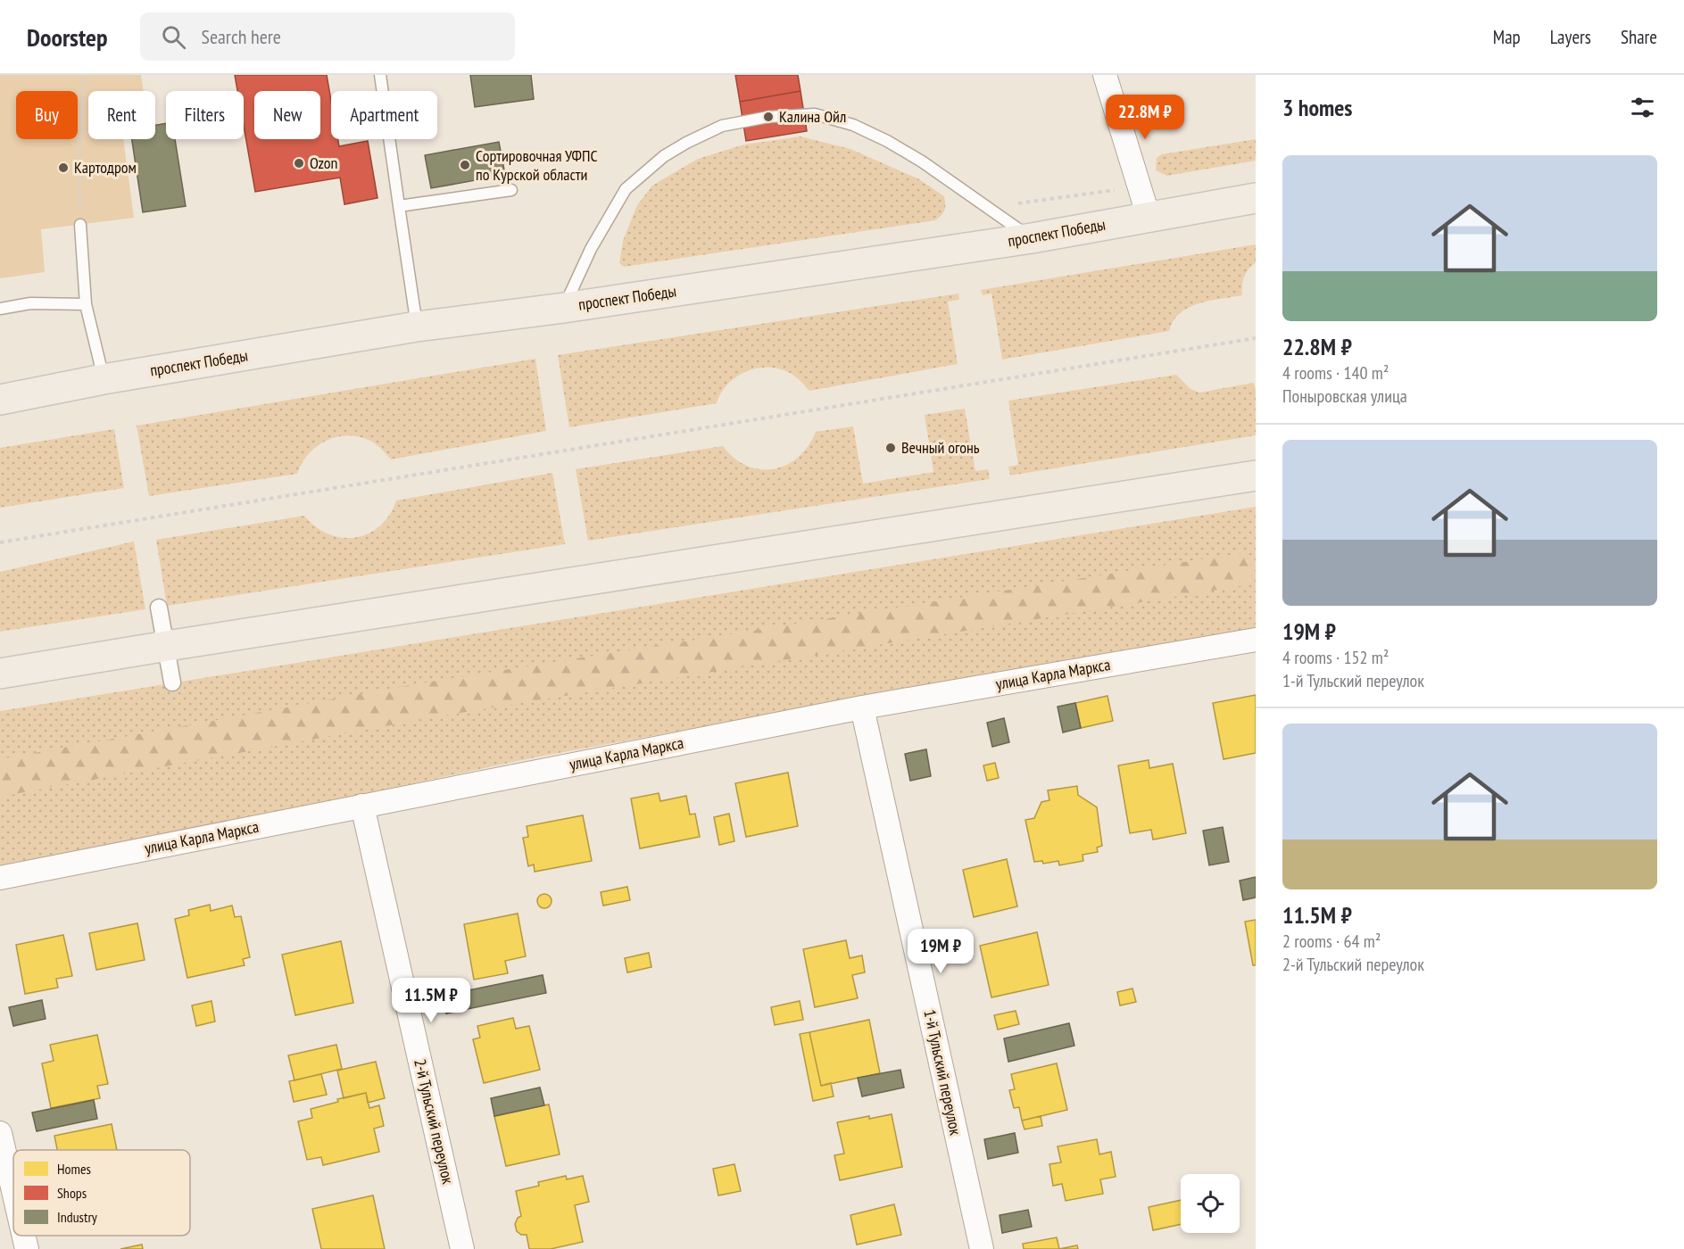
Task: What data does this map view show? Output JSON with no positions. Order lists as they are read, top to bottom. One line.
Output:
{"streets":{"main road":["проспект Победы"],"street":["улица Карла Маркса","1-й Тульский переулок","2-й Тульский переулок"]},"crossings":[["улица Карла Маркса","1-й Тульский переулок"],["улица Карла Маркса","2-й Тульский переулок"]],"places":["Калина Ойл","Ozon","Сортировочная УФПС по Курской области","Картодром","Вечный огонь"],"legend":["Homes","Shops","Industry"],"page":{"header":"Doorstep","search":"Search here","nav":["Map","Layers","Share"],"heading":"3 homes","chip":["Buy","Rent","Filters","New","Apartment"],"price":["22.8M ₽","19M ₽","11.5M ₽"],"list":[{"name":"22.8M ₽","note":"4 rooms · 140 m² · Поныровская улица"},{"name":"19M ₽","note":"4 rooms · 152 m² · 1-й Тульский переулок"},{"name":"11.5M ₽","note":"2 rooms · 64 m² · 2-й Тульский переулок"}]}}
